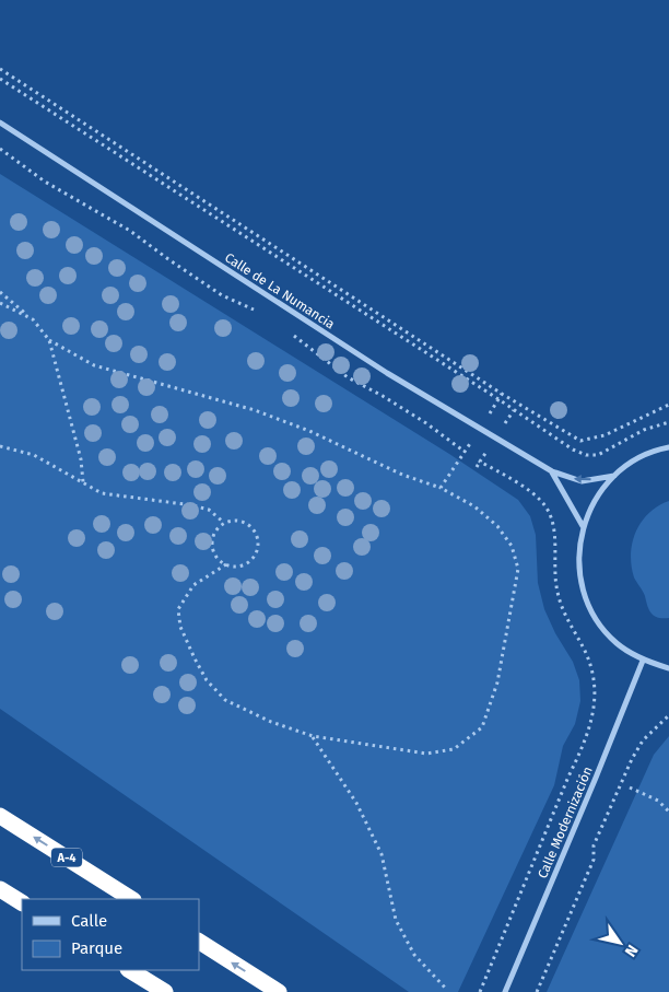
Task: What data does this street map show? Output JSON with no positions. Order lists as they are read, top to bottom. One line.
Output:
{"streets":{"highway":["A-4"],"street":["Calle de La Numancia","Calle Modernización"]},"legend":["Calle","Parque"],"north":"bottom right"}
